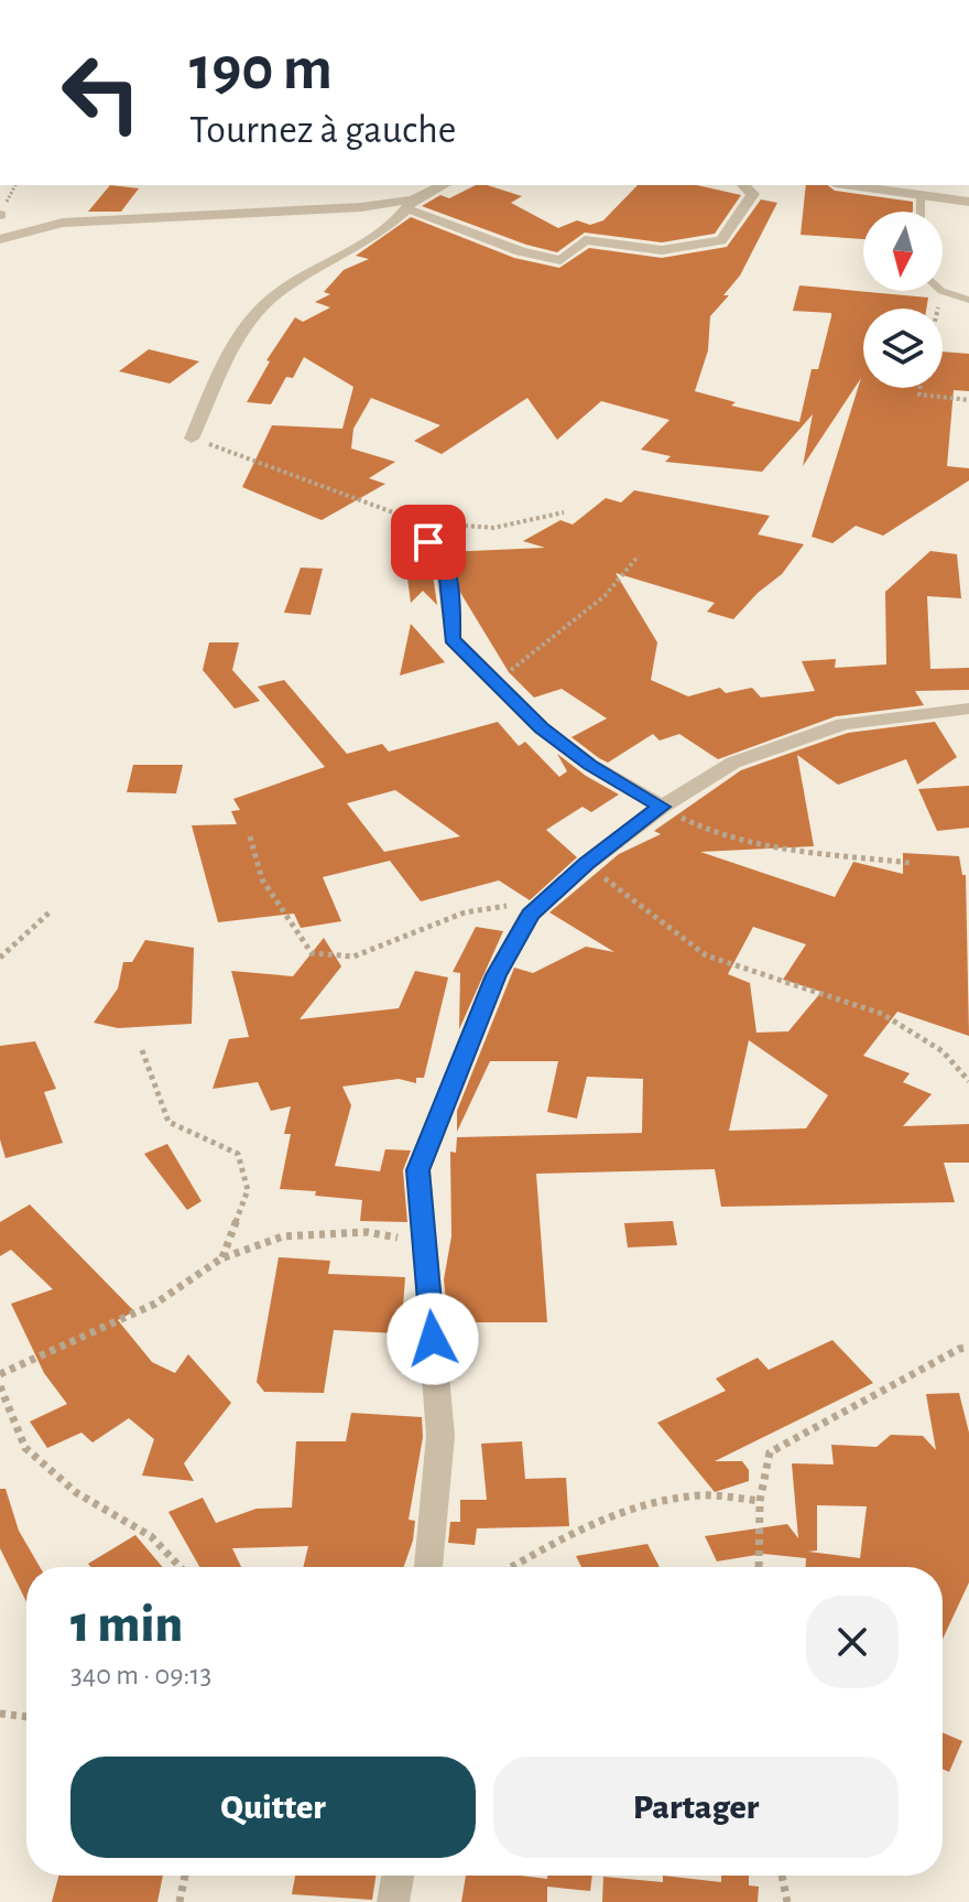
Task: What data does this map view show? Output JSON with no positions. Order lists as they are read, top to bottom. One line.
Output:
{"north":"bottom","page":{"turn":["190 m","Tournez à gauche"],"heading":["1 min","340 m · 09:13"],"buttons":["Quitter","Partager"]}}
